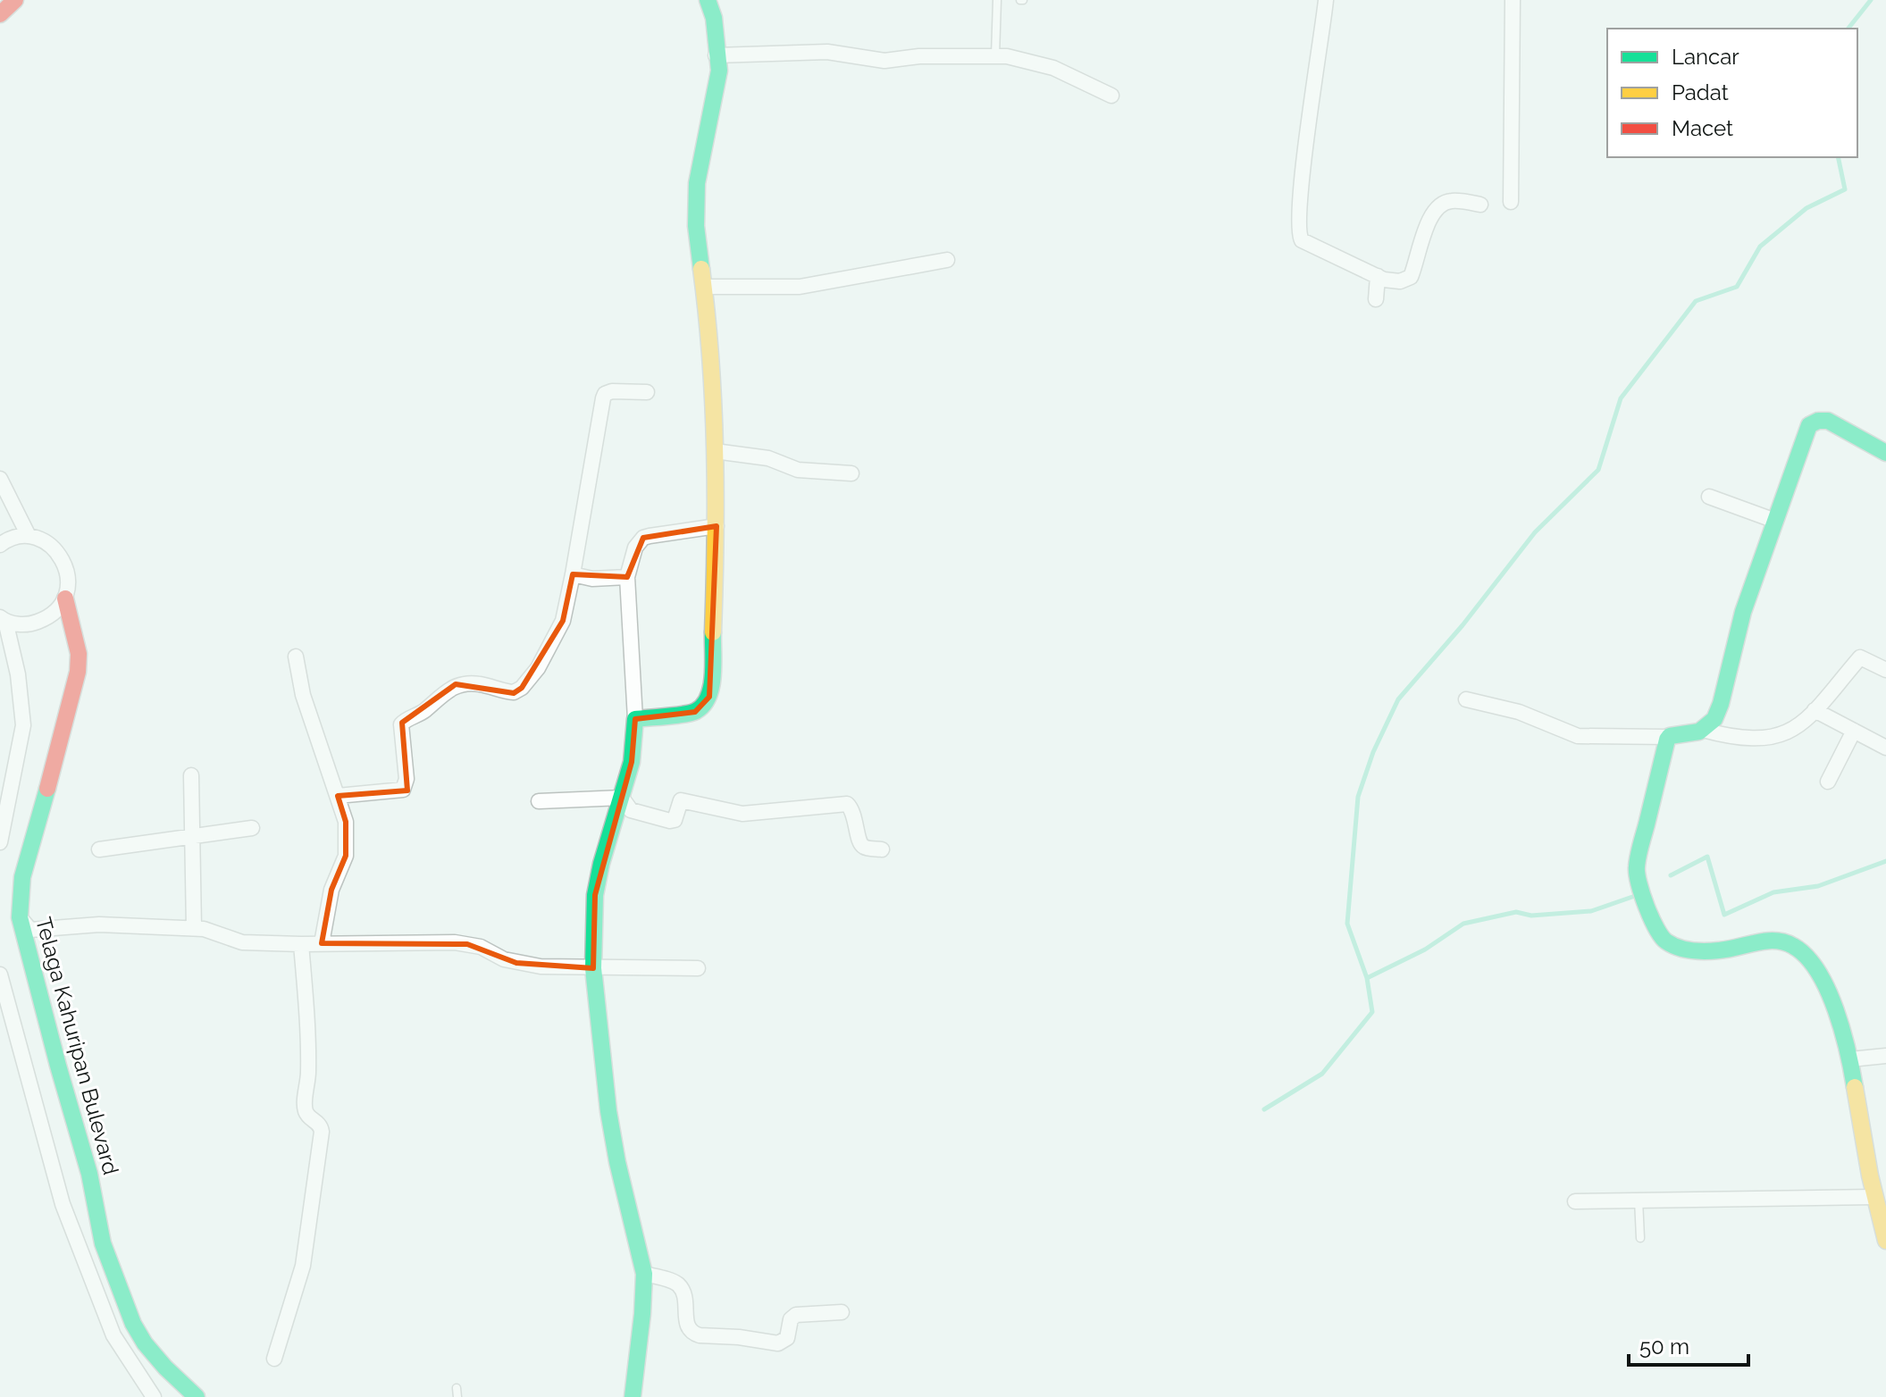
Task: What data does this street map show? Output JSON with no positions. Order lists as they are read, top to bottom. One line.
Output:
{"streets":{"main road":["Telaga Kahuripan Bulevard"]},"legend":["Lancar","Padat","Macet"],"scale_bar":"50 m"}
